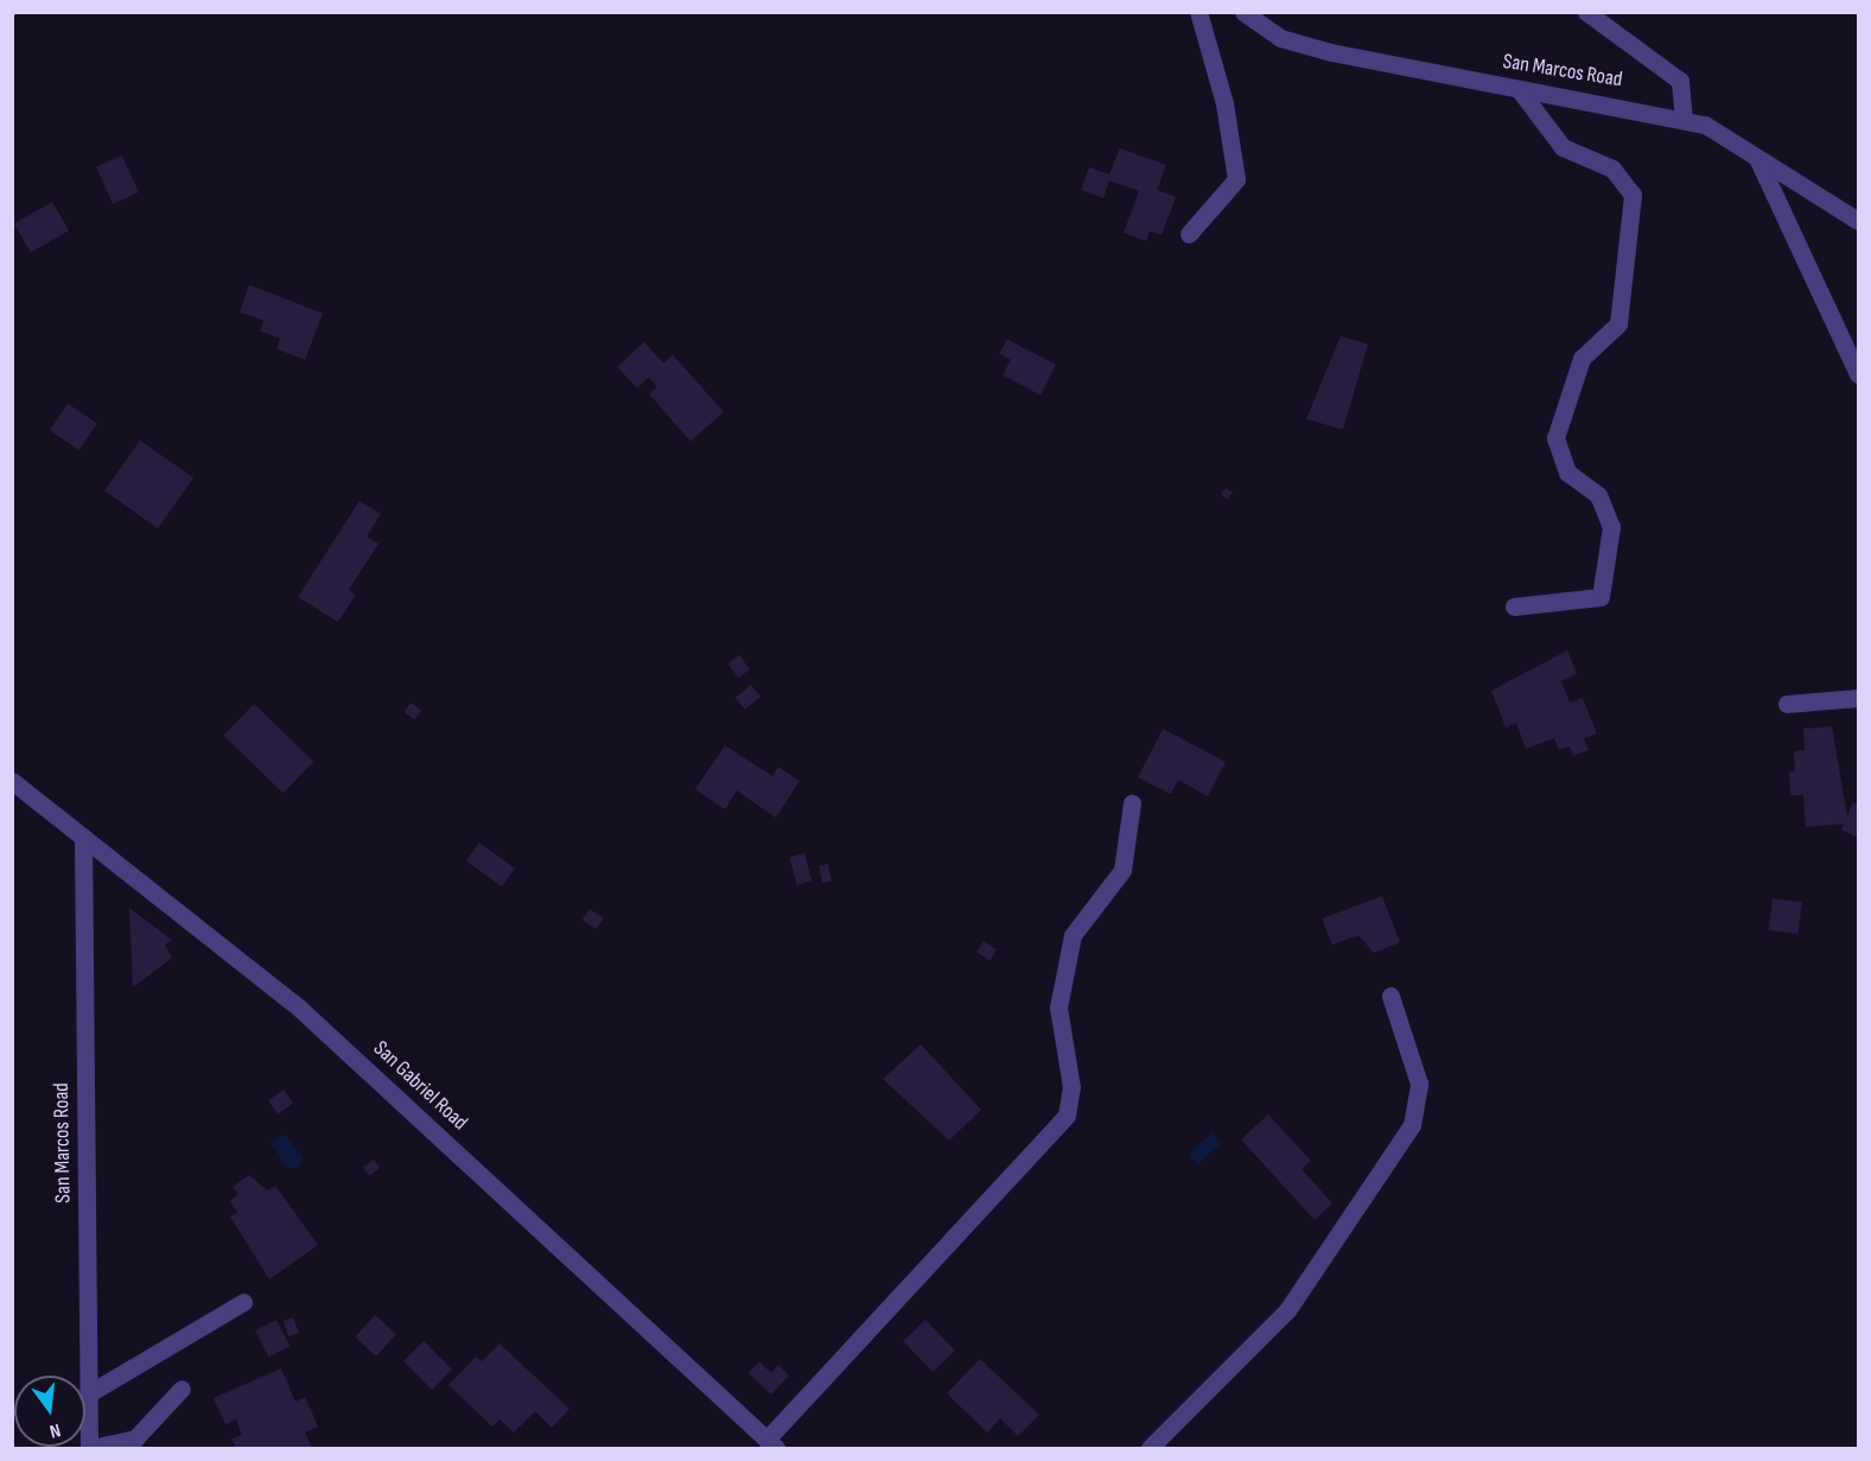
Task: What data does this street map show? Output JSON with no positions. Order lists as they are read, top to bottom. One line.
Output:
{"streets":{"street":["San Marcos Road","San Gabriel Road"]},"crossings":[["San Marcos Road","San Gabriel Road"]],"north":"bottom"}
